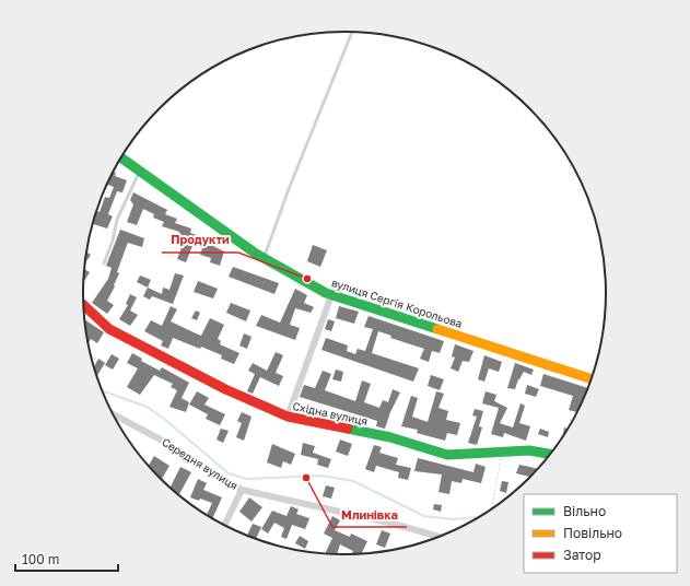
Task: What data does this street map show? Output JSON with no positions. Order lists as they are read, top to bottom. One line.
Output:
{"streets":{"street":["вулиця Сергія Корольова","Східна вулиця","Середня вулиця"]},"places":["Продукти","Млинівка"],"legend":["Вільно","Повільно","Затор"],"scale_bar":"100 m"}
